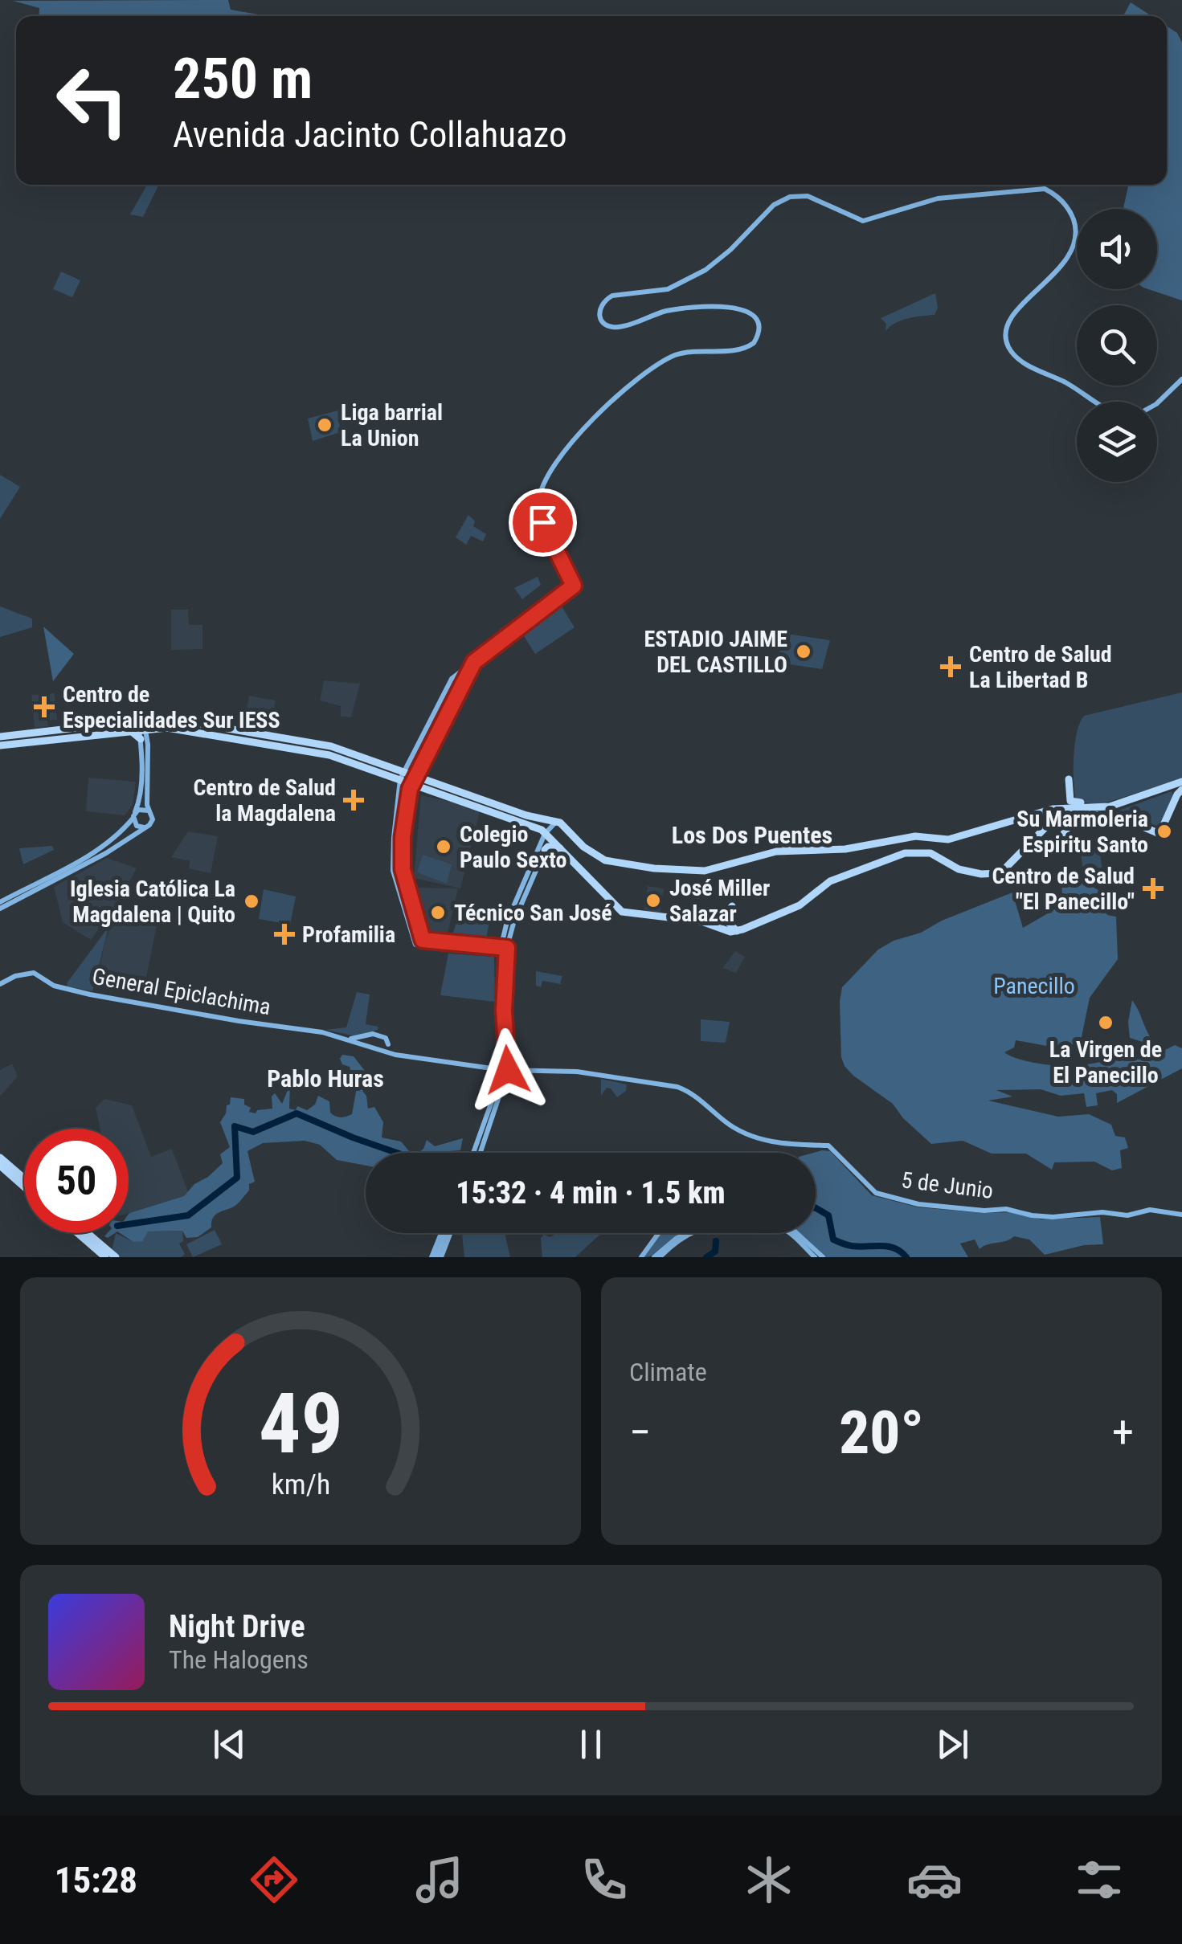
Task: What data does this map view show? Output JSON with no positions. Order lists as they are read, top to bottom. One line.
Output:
{"streets":{"street":["General Epiclachima","5 de Junio"]},"districts":["Los Dos Puentes","Pablo Huras"],"parks":["Panecillo"],"places":{"other":["Liga barrial La Union","ESTADIO JAIME DEL CASTILLO","Su Marmoleria Espiritu Santo","Colegio Paulo Sexto","José Miller Salazar","Iglesia Católica La Magdalena | Quito","Técnico San José","La Virgen de El Panecillo"],"health":["Centro de Salud La Libertad B","Centro de Especialidades Sur IESS","Centro de Salud la Magdalena","Centro de Salud \"El Panecillo\"","Profamilia"]},"page":{"turn":["250 m","Avenida Jacinto Collahuazo"],"limit":"50","trip":"15:32 · 4 min · 1.5 km","tile":"Climate","heat":["−","20°","+"],"song":["Night Drive","The Halogens"],"tabs":"15:28","gauge":["49","km/h"]}}
